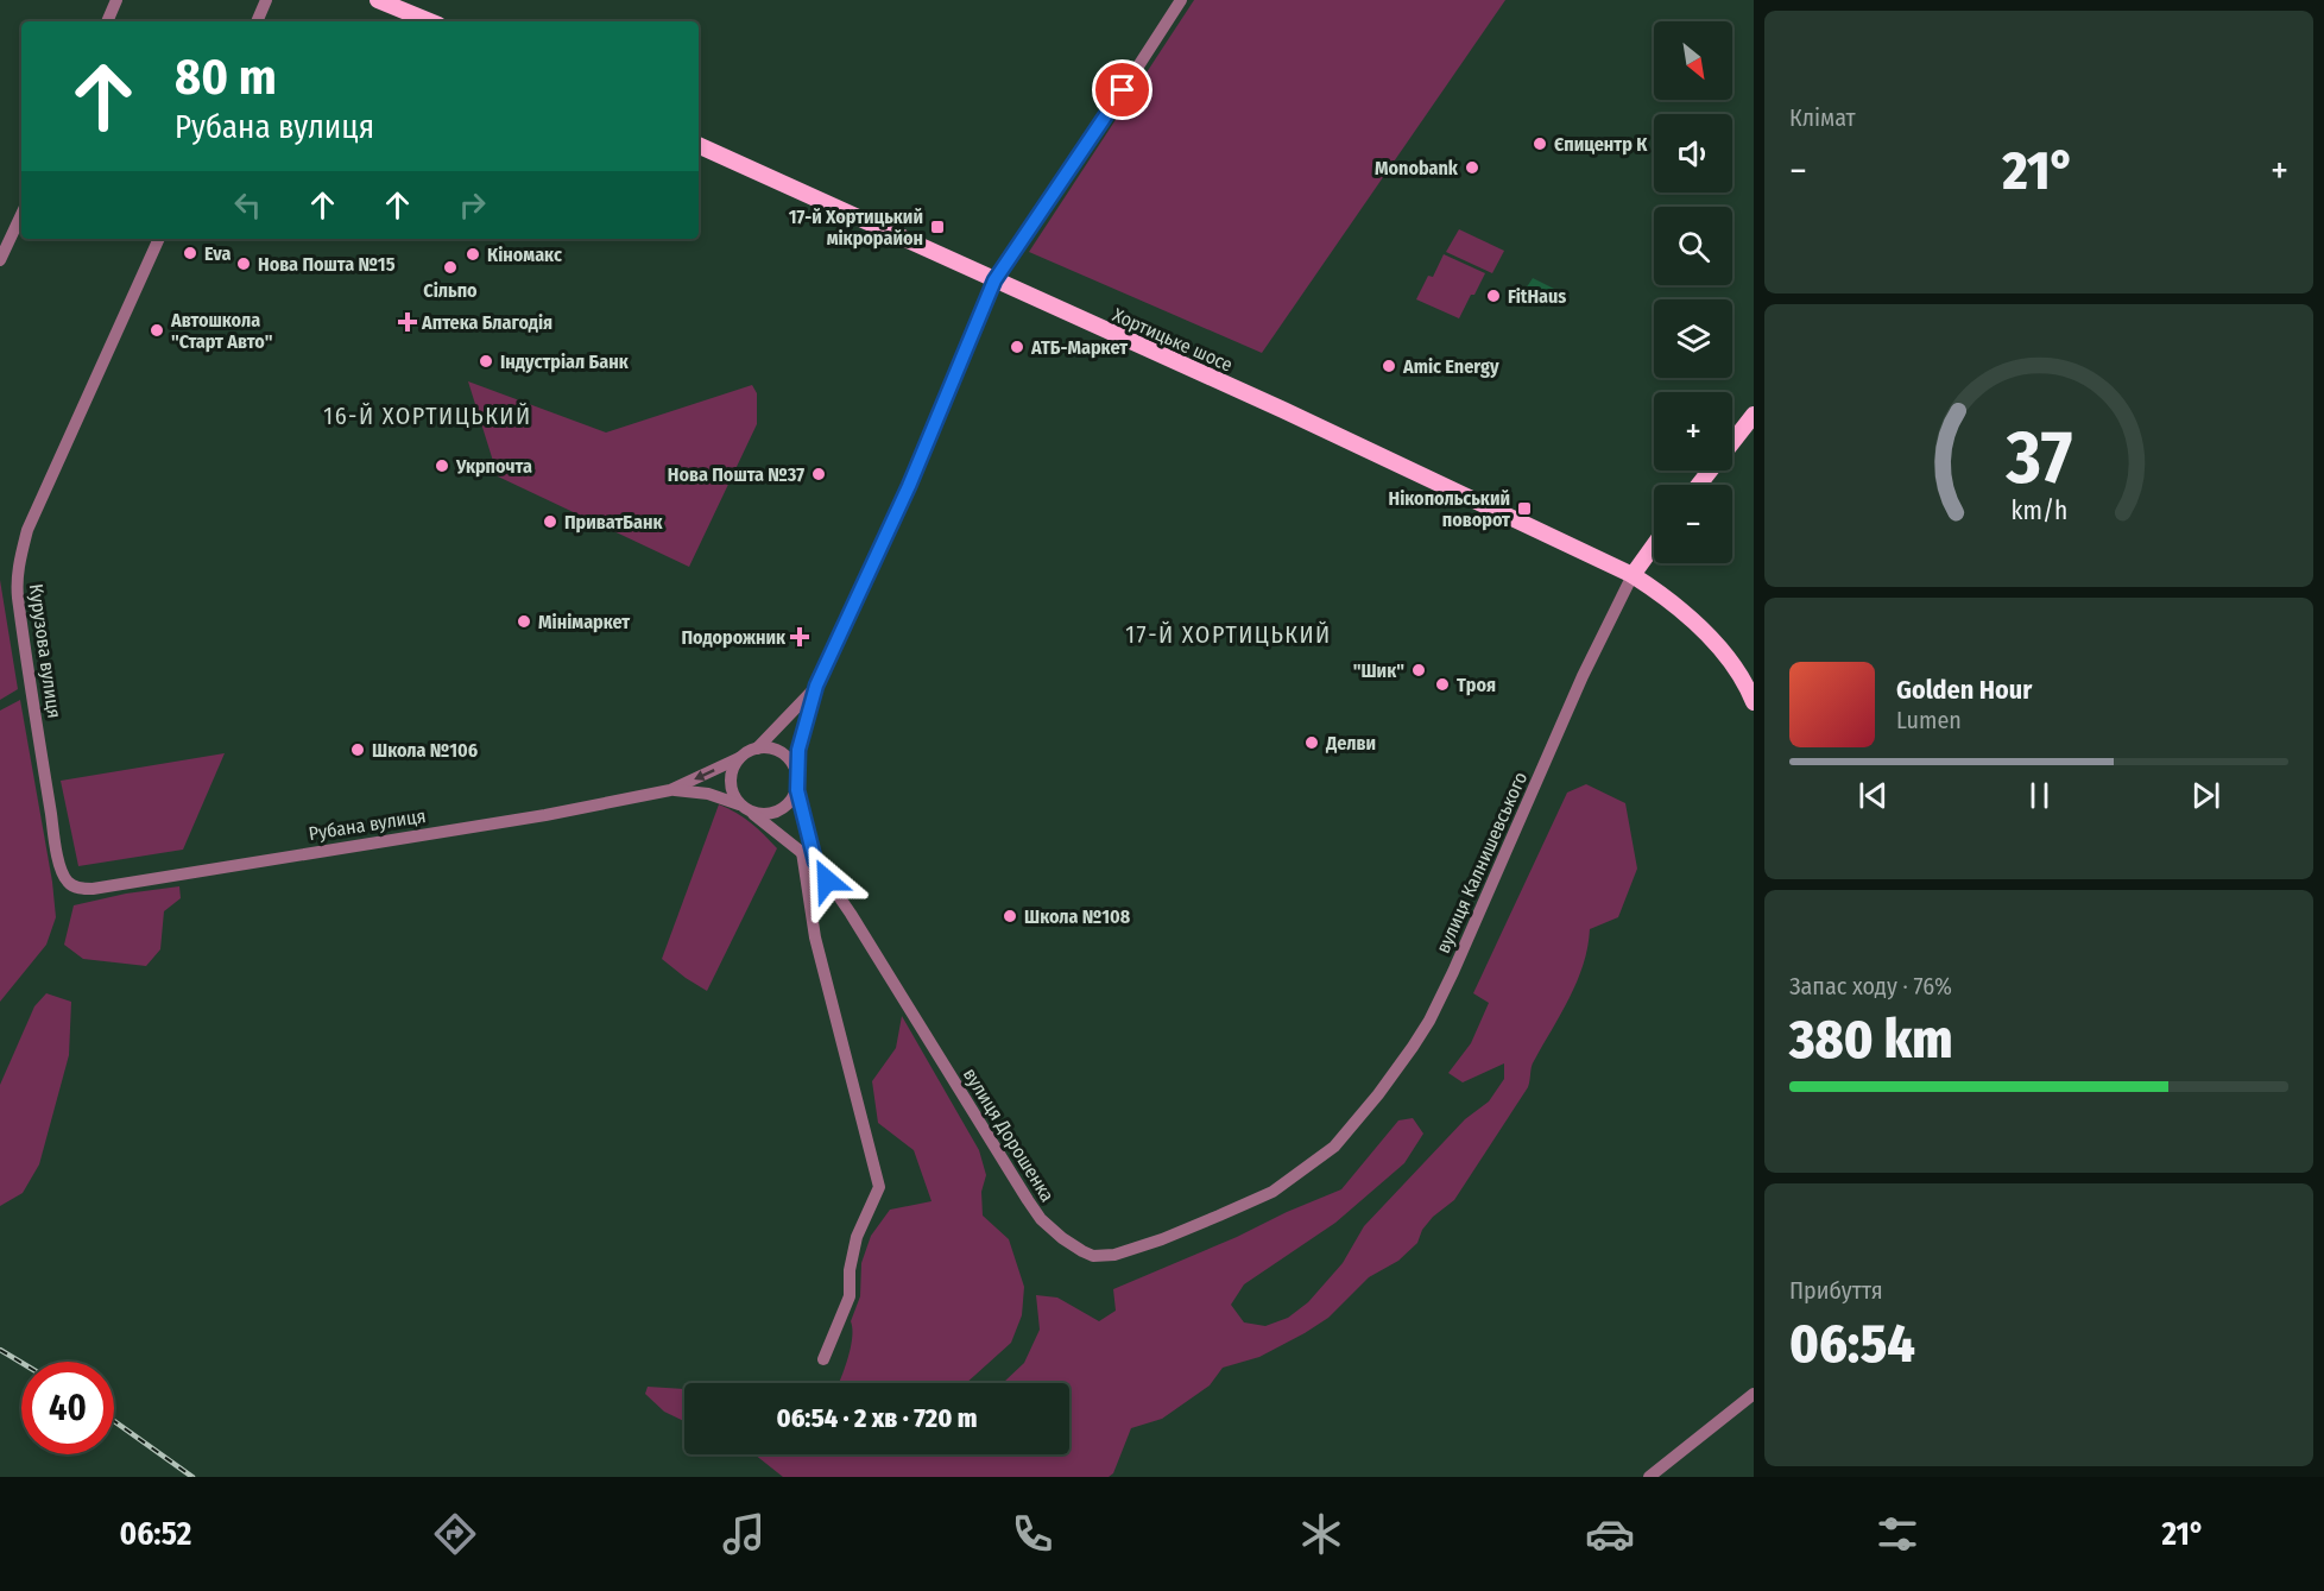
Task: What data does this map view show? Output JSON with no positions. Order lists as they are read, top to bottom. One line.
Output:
{"streets":{"main road":["Хортицьке шосе"],"street":["Курузова вулиця","Рубана вулиця","вулиця Калнишевського","вулиця Дорошенка"]},"crossings":[["Хортицьке шосе","вулиця Калнишевського"],["Курузова вулиця","Рубана вулиця"],["Рубана вулиця","вулиця Дорошенка"],["вулиця Калнишевського","вулиця Дорошенка"]],"districts":["16-Й ХОРТИЦЬКИЙ","17-Й ХОРТИЦЬКИЙ"],"places":{"other":["Єпицентр К","Monobank","Eva","Кіномакс","Нова Пошта №15","Сільпо","FitHaus","Автошкола \"Старт Авто\"","АТБ-Маркет","Iндустрiал Банк","Amic Energy","Укрпочта","Нова Пошта №37","ПриватБанк","Мiнiмаркет","\"Шик\"","Троя","Делви","Школа №106","Школа №108"],"transit":["17-й Хортицький мікрорайон","Нікопольський поворот"],"health":["Аптека Благодiя","Подорожник"]},"north":"bottom right","page":{"tile":["Клімат",["Запас ходу · 76%","380 km"],["Прибуття","06:54"]],"map_buttons":["+","−"],"turn":["80 m","Рубана вулиця"],"heat":["−","21°","+"],"song":["Golden Hour","Lumen"],"limit":"40","trip":"06:54 · 2 хв · 720 m","tabs":["06:52","21°"],"gauge":["37","km/h"]}}
